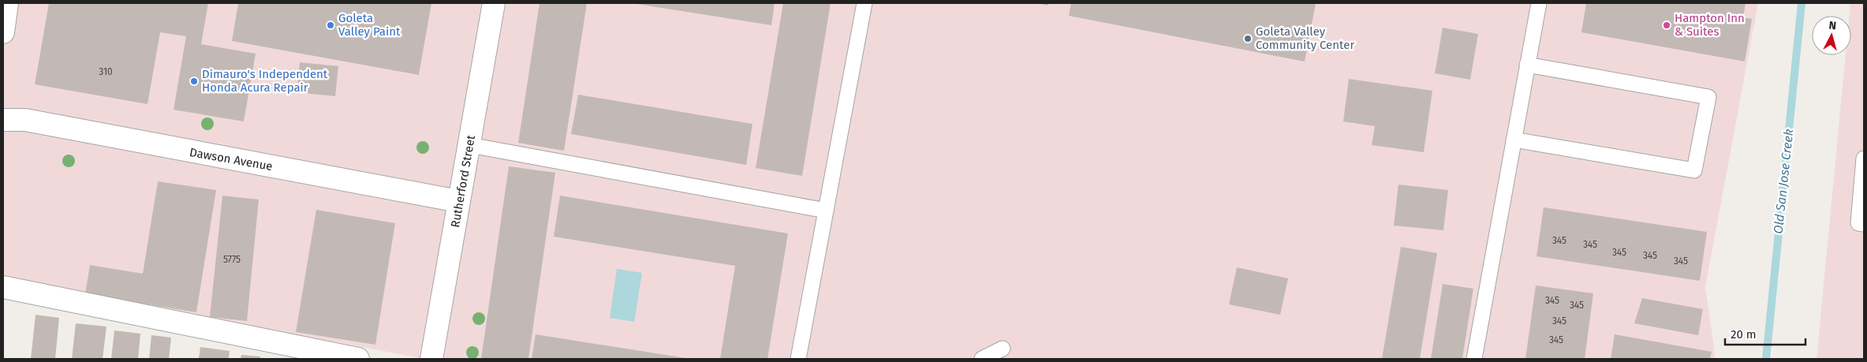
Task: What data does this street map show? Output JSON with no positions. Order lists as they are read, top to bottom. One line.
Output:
{"streets":{"street":["Dawson Avenue","Rutherford Street"]},"crossings":[["Dawson Avenue","Rutherford Street"]],"water":["Old San Jose Creek"],"places":["Goleta Valley Paint","Hampton Inn & Suites","Goleta Valley Community Center","Dimauro's Independent Honda Acura Repair"],"house_numbers":["310","345","345","345","345","5775","345","345","345","345","345"],"scale_bar":"20 m","north":"top"}
